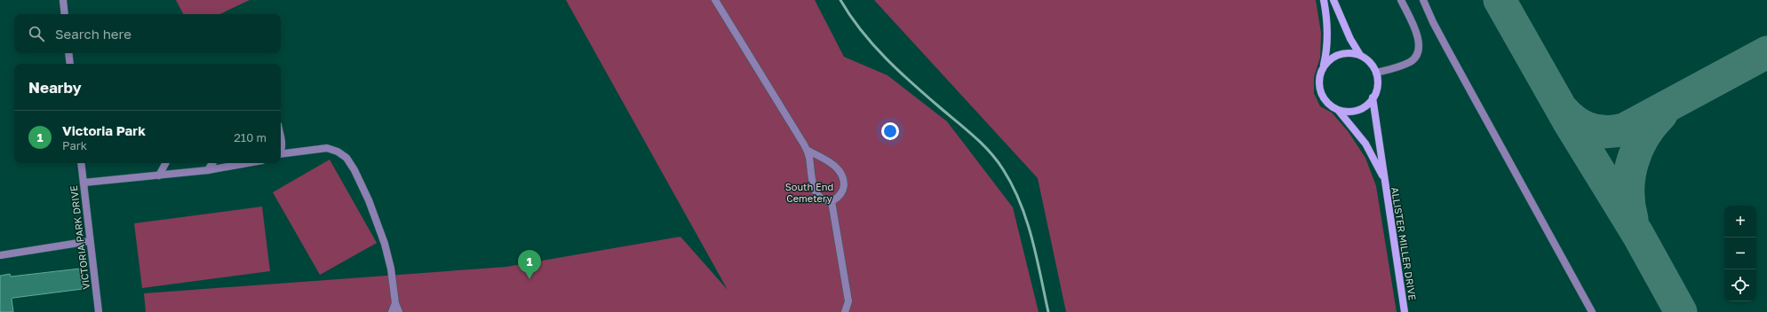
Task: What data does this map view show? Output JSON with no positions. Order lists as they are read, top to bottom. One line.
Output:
{"streets":{"street":["VICTORIA PARK DRIVE","ALLISTER MILLER DRIVE"]},"parks":["South End Cemetery"],"page":{"search":"Search here","heading":"Nearby","list":[{"mark":"1","name":"Victoria Park","note":"Park","value":"210 m"}],"map_buttons":["+","−"],"pins":"1"}}
